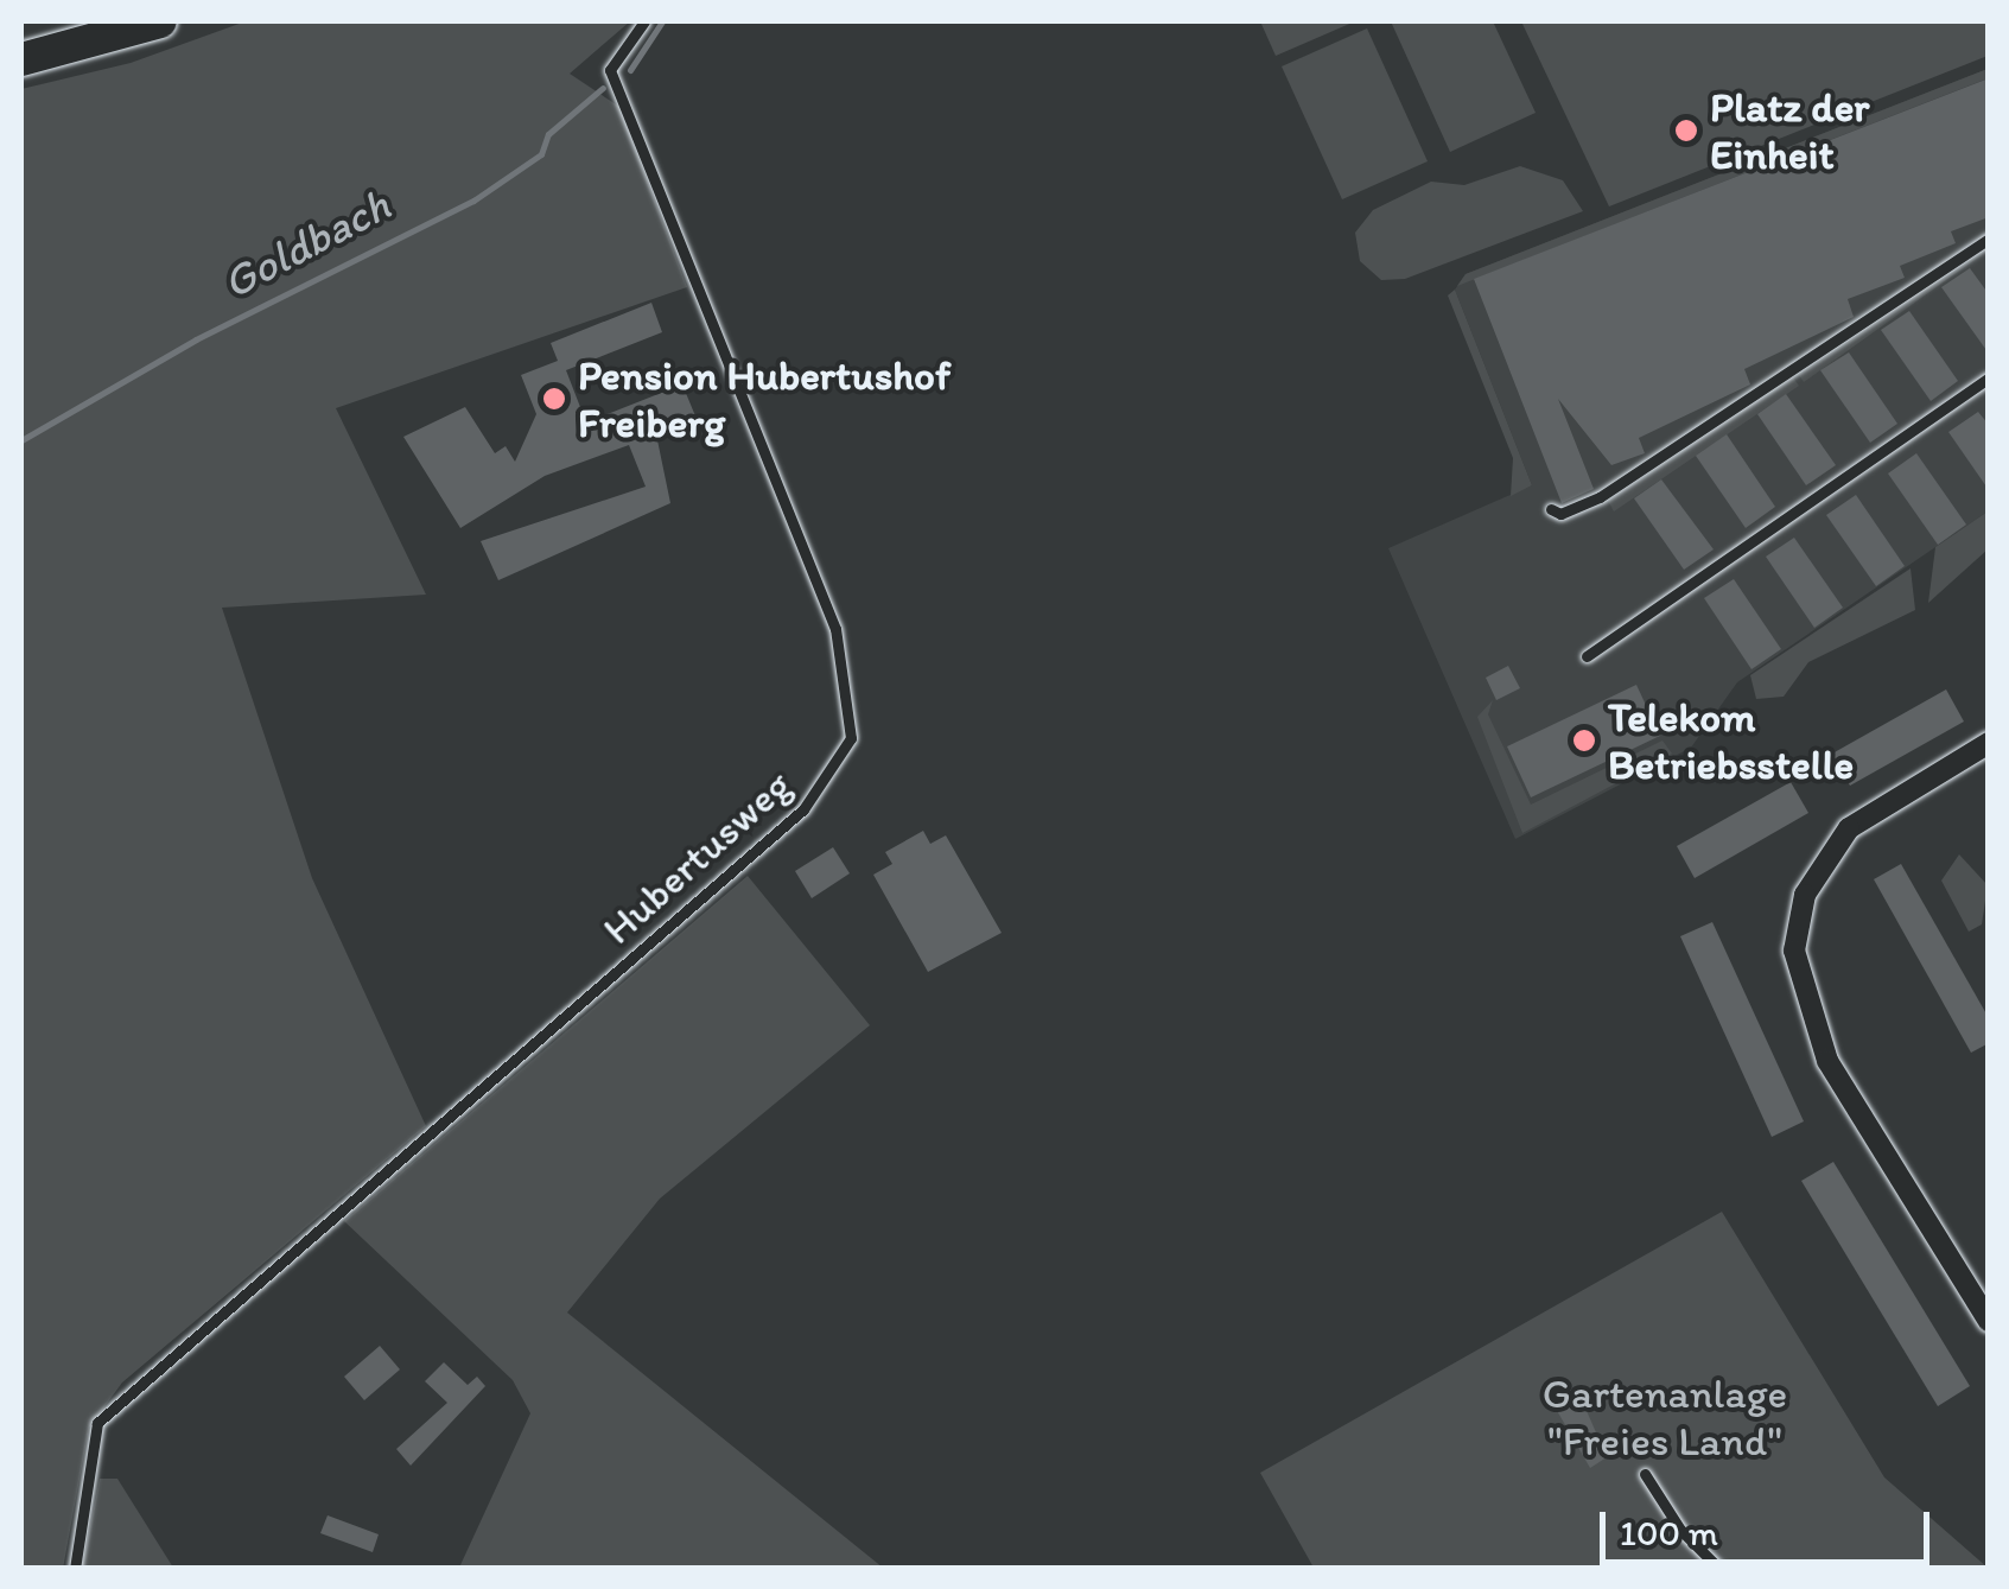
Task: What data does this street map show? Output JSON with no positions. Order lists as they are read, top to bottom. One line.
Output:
{"streets":{"lane":["Hubertusweg"]},"water":["Goldbach"],"parks":["Gartenanlage \"Freies Land\""],"places":["Platz der Einheit","Pension Hubertushof Freiberg","Telekom Betriebsstelle"],"scale_bar":"100 m"}
